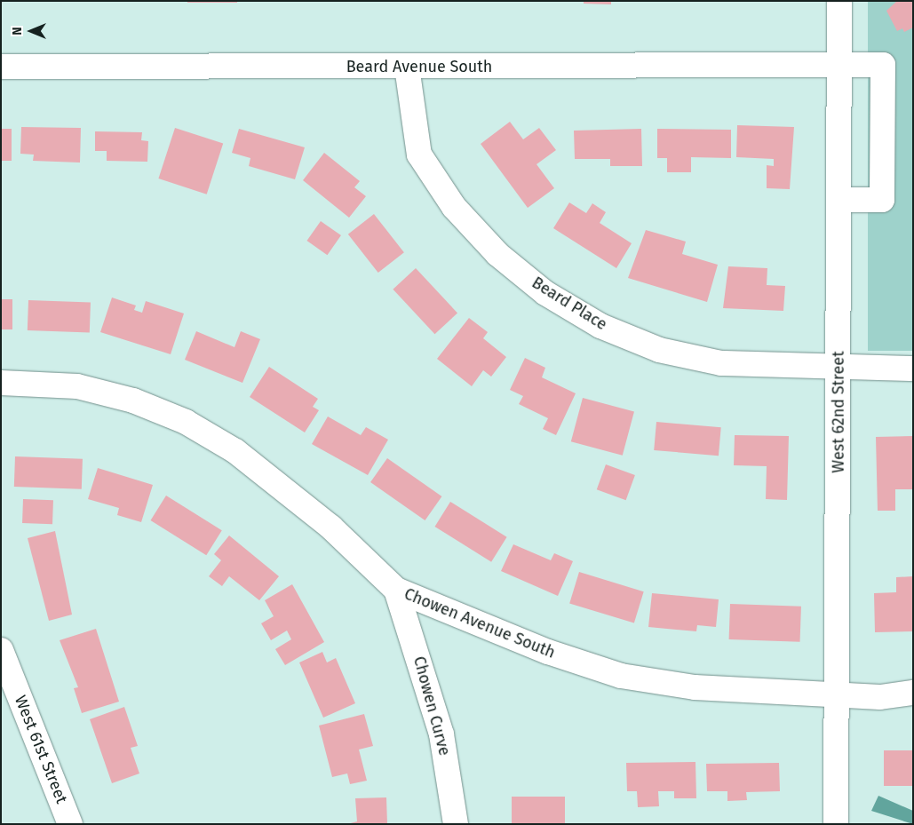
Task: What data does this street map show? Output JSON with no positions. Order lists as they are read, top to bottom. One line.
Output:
{"streets":{"street":["Beard Avenue South","Beard Place","West 62nd Street","Chowen Avenue South","Chowen Curve","West 61st Street"]},"crossings":[["Beard Avenue South","Beard Place"],["Beard Avenue South","West 62nd Street"],["Beard Place","West 62nd Street"],["West 62nd Street","Chowen Avenue South"],["Chowen Avenue South","Chowen Curve"]],"north":"left"}
